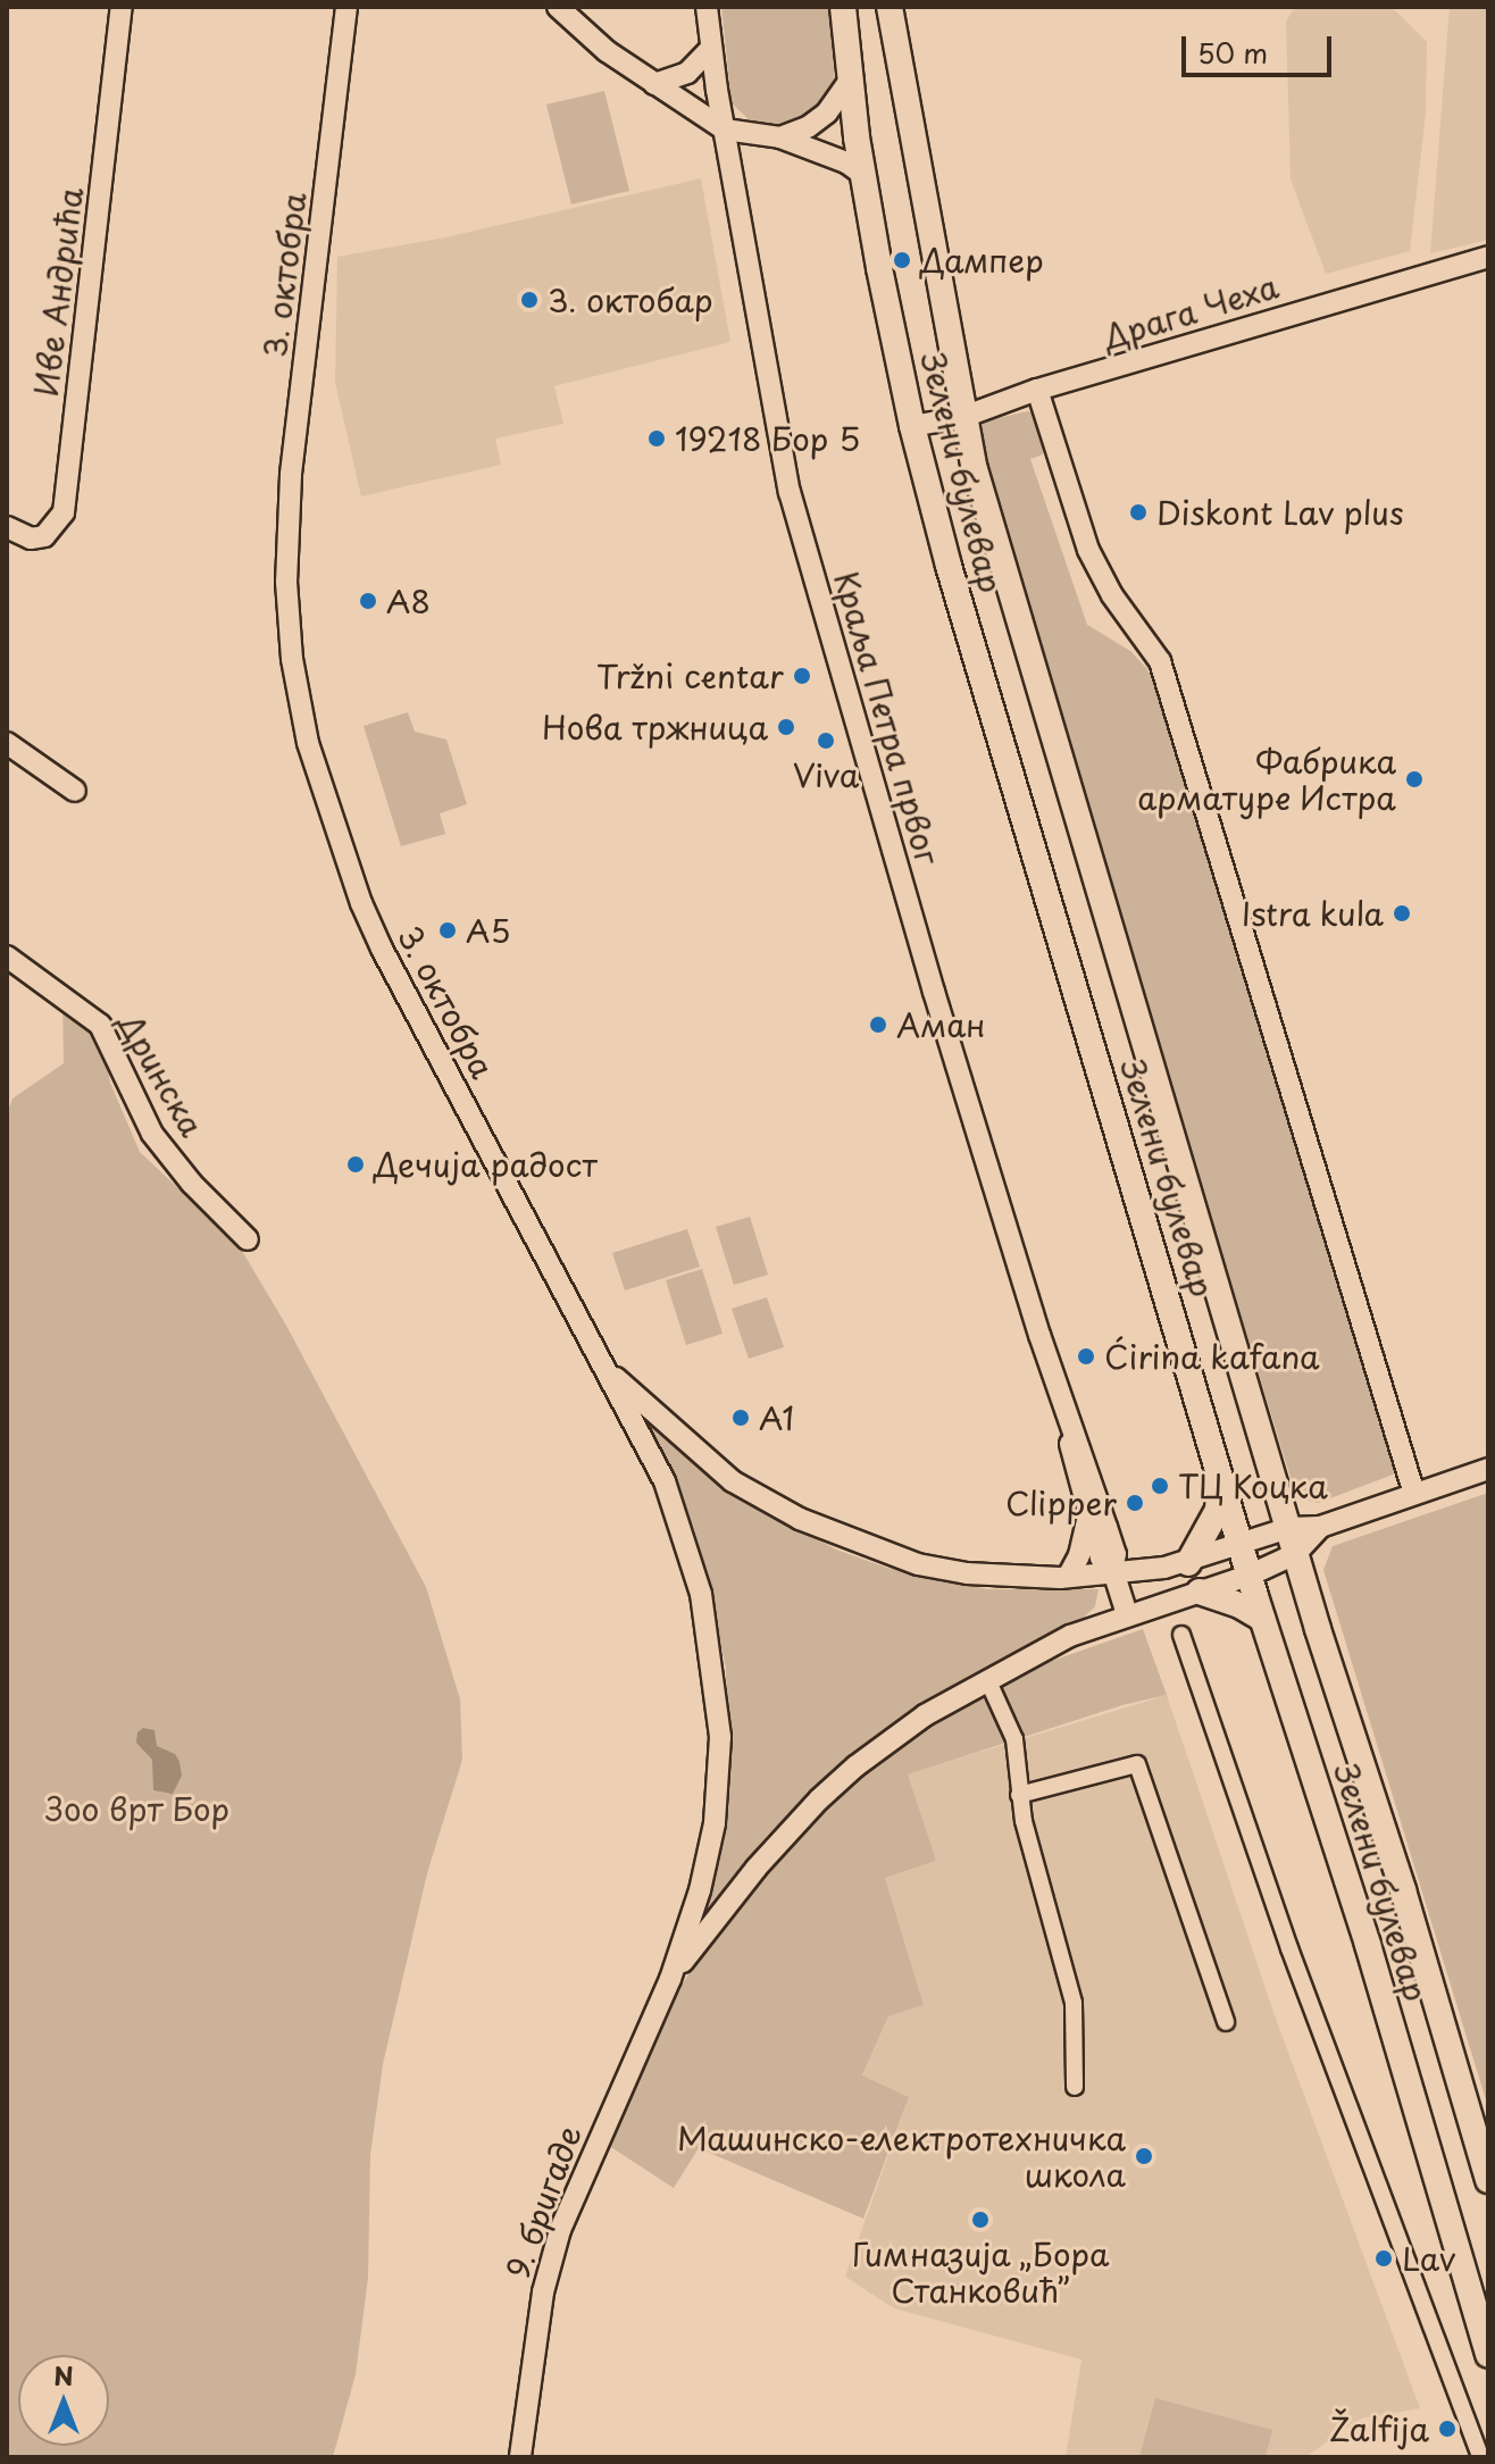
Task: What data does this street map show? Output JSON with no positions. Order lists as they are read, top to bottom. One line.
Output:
{"streets":{"street":["3. октобра","Иве Андрића","Драга Чеха","Зелени булевар","Краља Петра првог","Дринска","9. бригаде"]},"crossings":[["3. октобра","9. бригаде"],["Драга Чеха","Зелени булевар"]],"parks":["Зоо врт Бор"],"places":["Дампер","3. октобар","19218 Бор 5","Diskont Lav plus","A8","Tržni centar","Нова тржница","Viva","Фабрика арматуре Истра","Istra kula","A5","Аман","Дечија радост","Ćirina kafana","A1","ТЦ Коцка","Clipper","Машинско-електротехничка школа","Гимназија „Бора Станковић”","Lav","Žalfija"],"scale_bar":"50 m","north":"top"}
